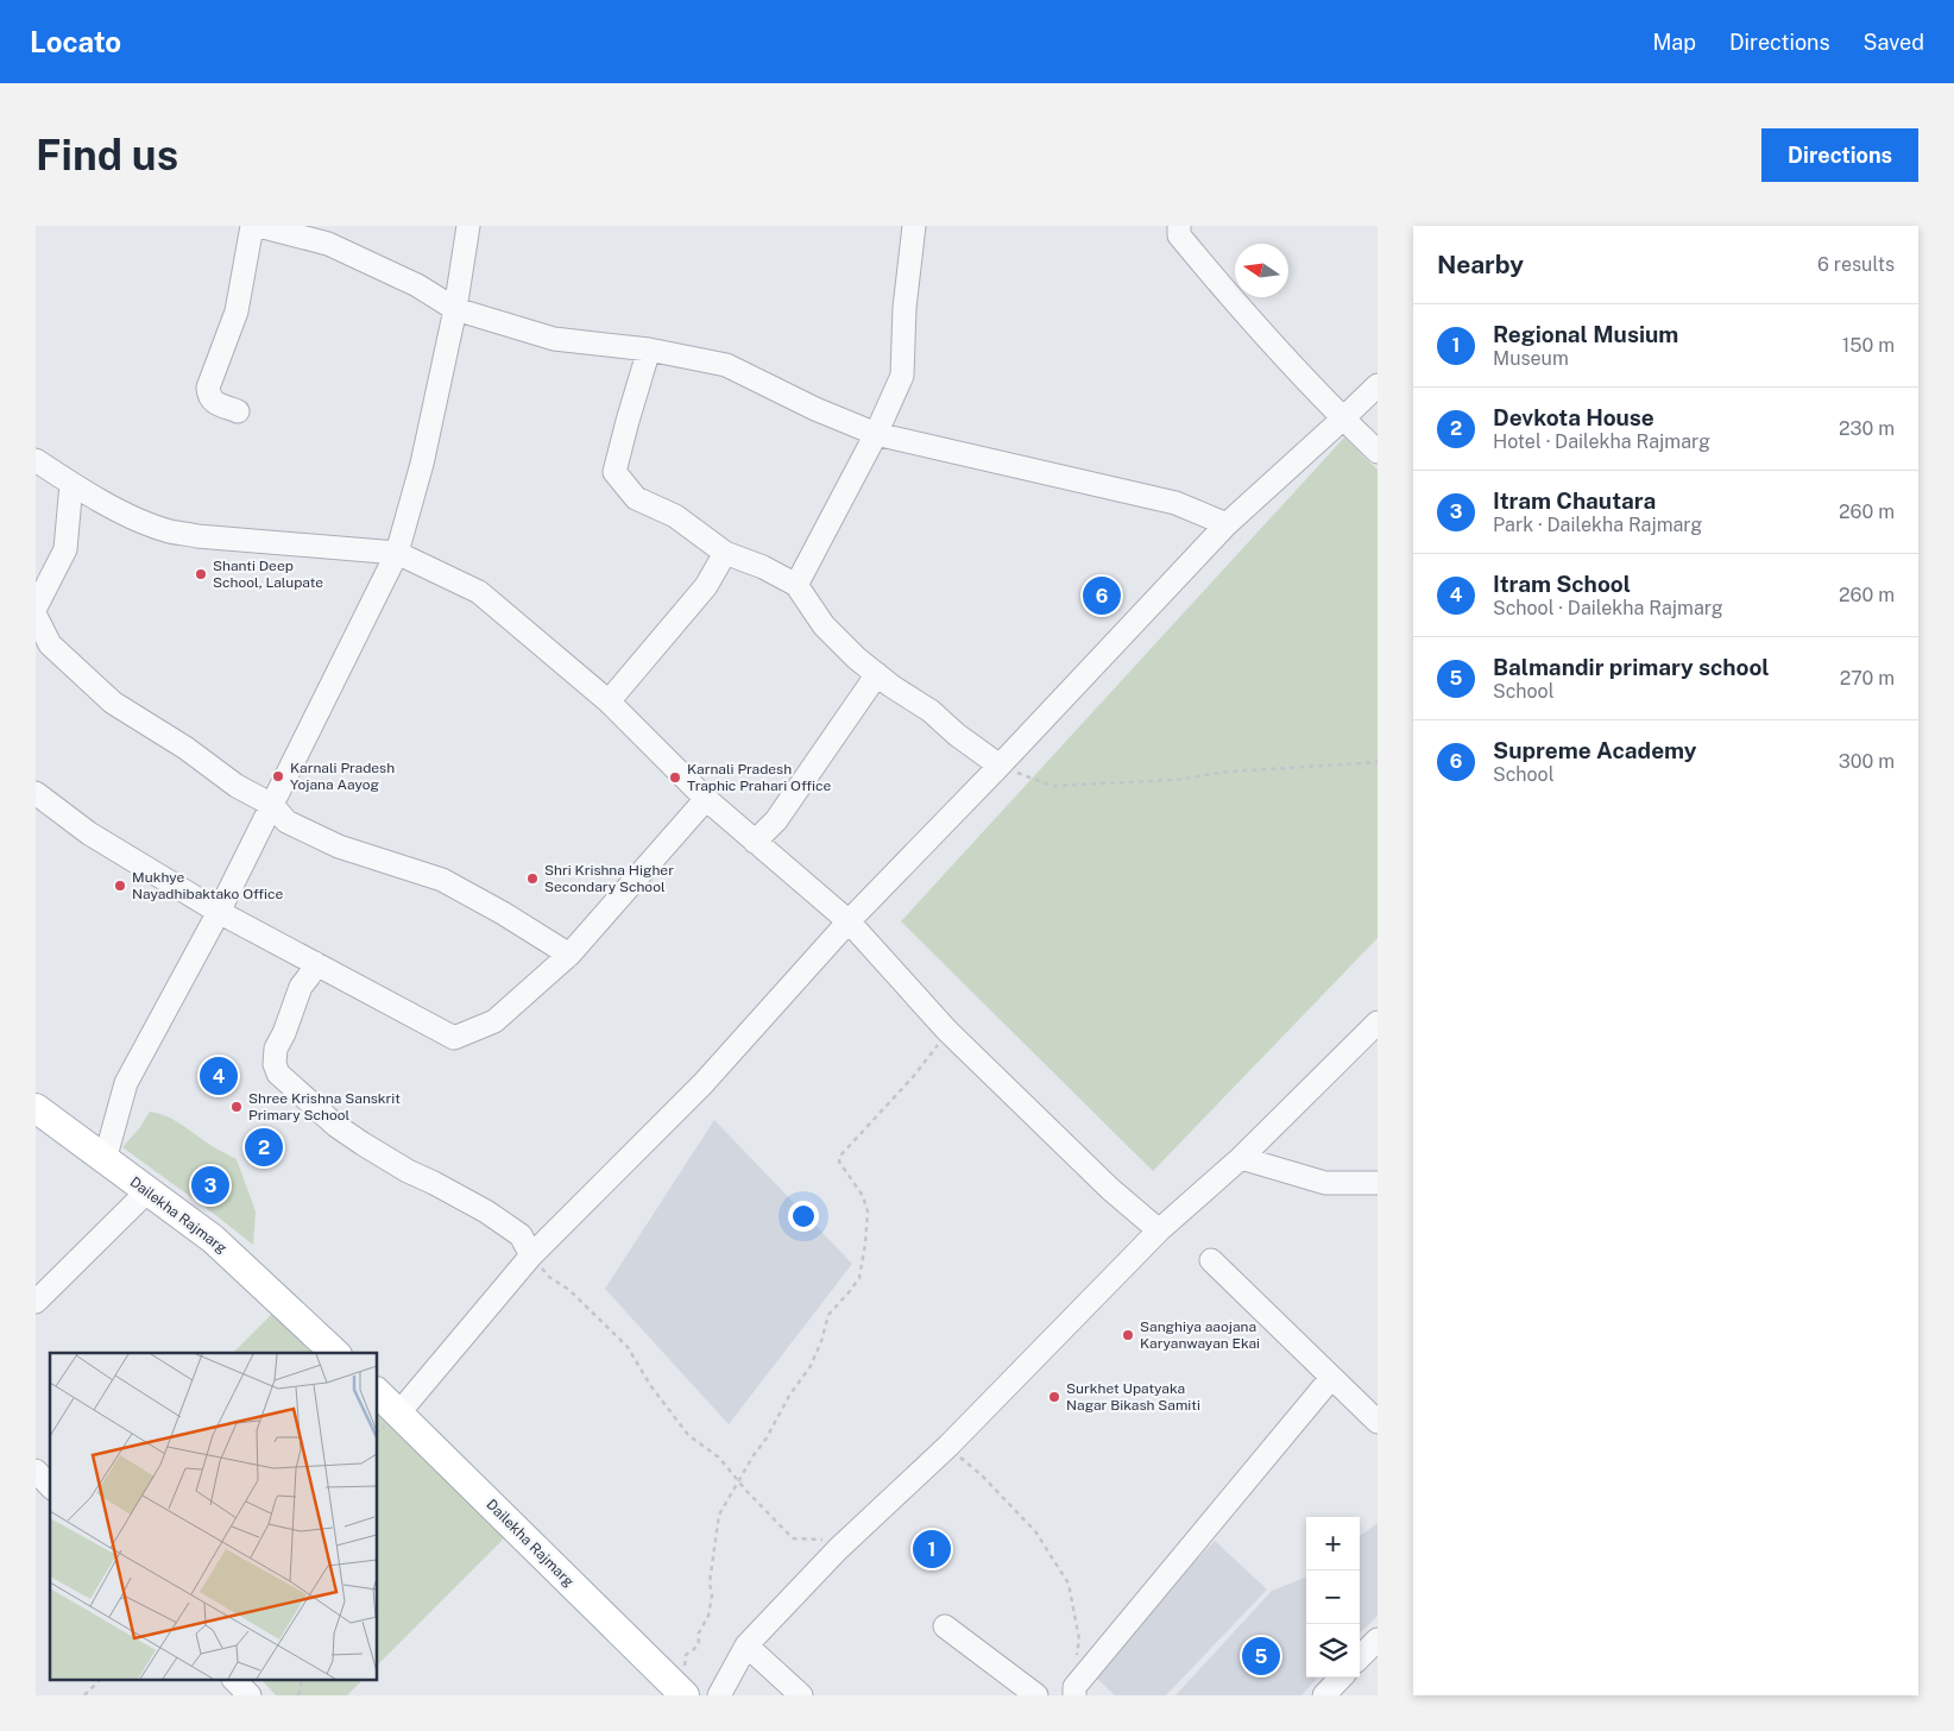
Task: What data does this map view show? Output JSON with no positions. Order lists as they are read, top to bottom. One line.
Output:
{"streets":{"main road":["Dailekha Rajmarg"]},"places":["Shanti Deep School, Lalupate","Karnali Pradesh Yojana Aayog","Karnali Pradesh Traphic Prahari Office","Shri Krishna Higher Secondary School","Mukhye Nayadhibaktako Office","Shree Krishna Sanskrit Primary School","Sanghiya aaojana Karyanwayan Ekai","Surkhet Upatyaka Nagar Bikash Samiti"],"north":"left","page":{"header":"Locato","nav":["Map","Directions","Saved"],"buttons":"Directions","title":"Find us","heading":["Nearby","6 results"],"list":[{"mark":"1","name":"Regional Musium","note":"Museum","value":"150 m"},{"mark":"2","name":"Devkota House","note":"Hotel · Dailekha Rajmarg","value":"230 m"},{"mark":"3","name":"Itram Chautara","note":"Park · Dailekha Rajmarg","value":"260 m"},{"mark":"4","name":"Itram School","note":"School · Dailekha Rajmarg","value":"260 m"},{"mark":"5","name":"Balmandir primary school","note":"School","value":"270 m"},{"mark":"6","name":"Supreme Academy","note":"School","value":"300 m"}],"pins":["6","4","2","3","1","5"],"map_buttons":["+","−"]}}
